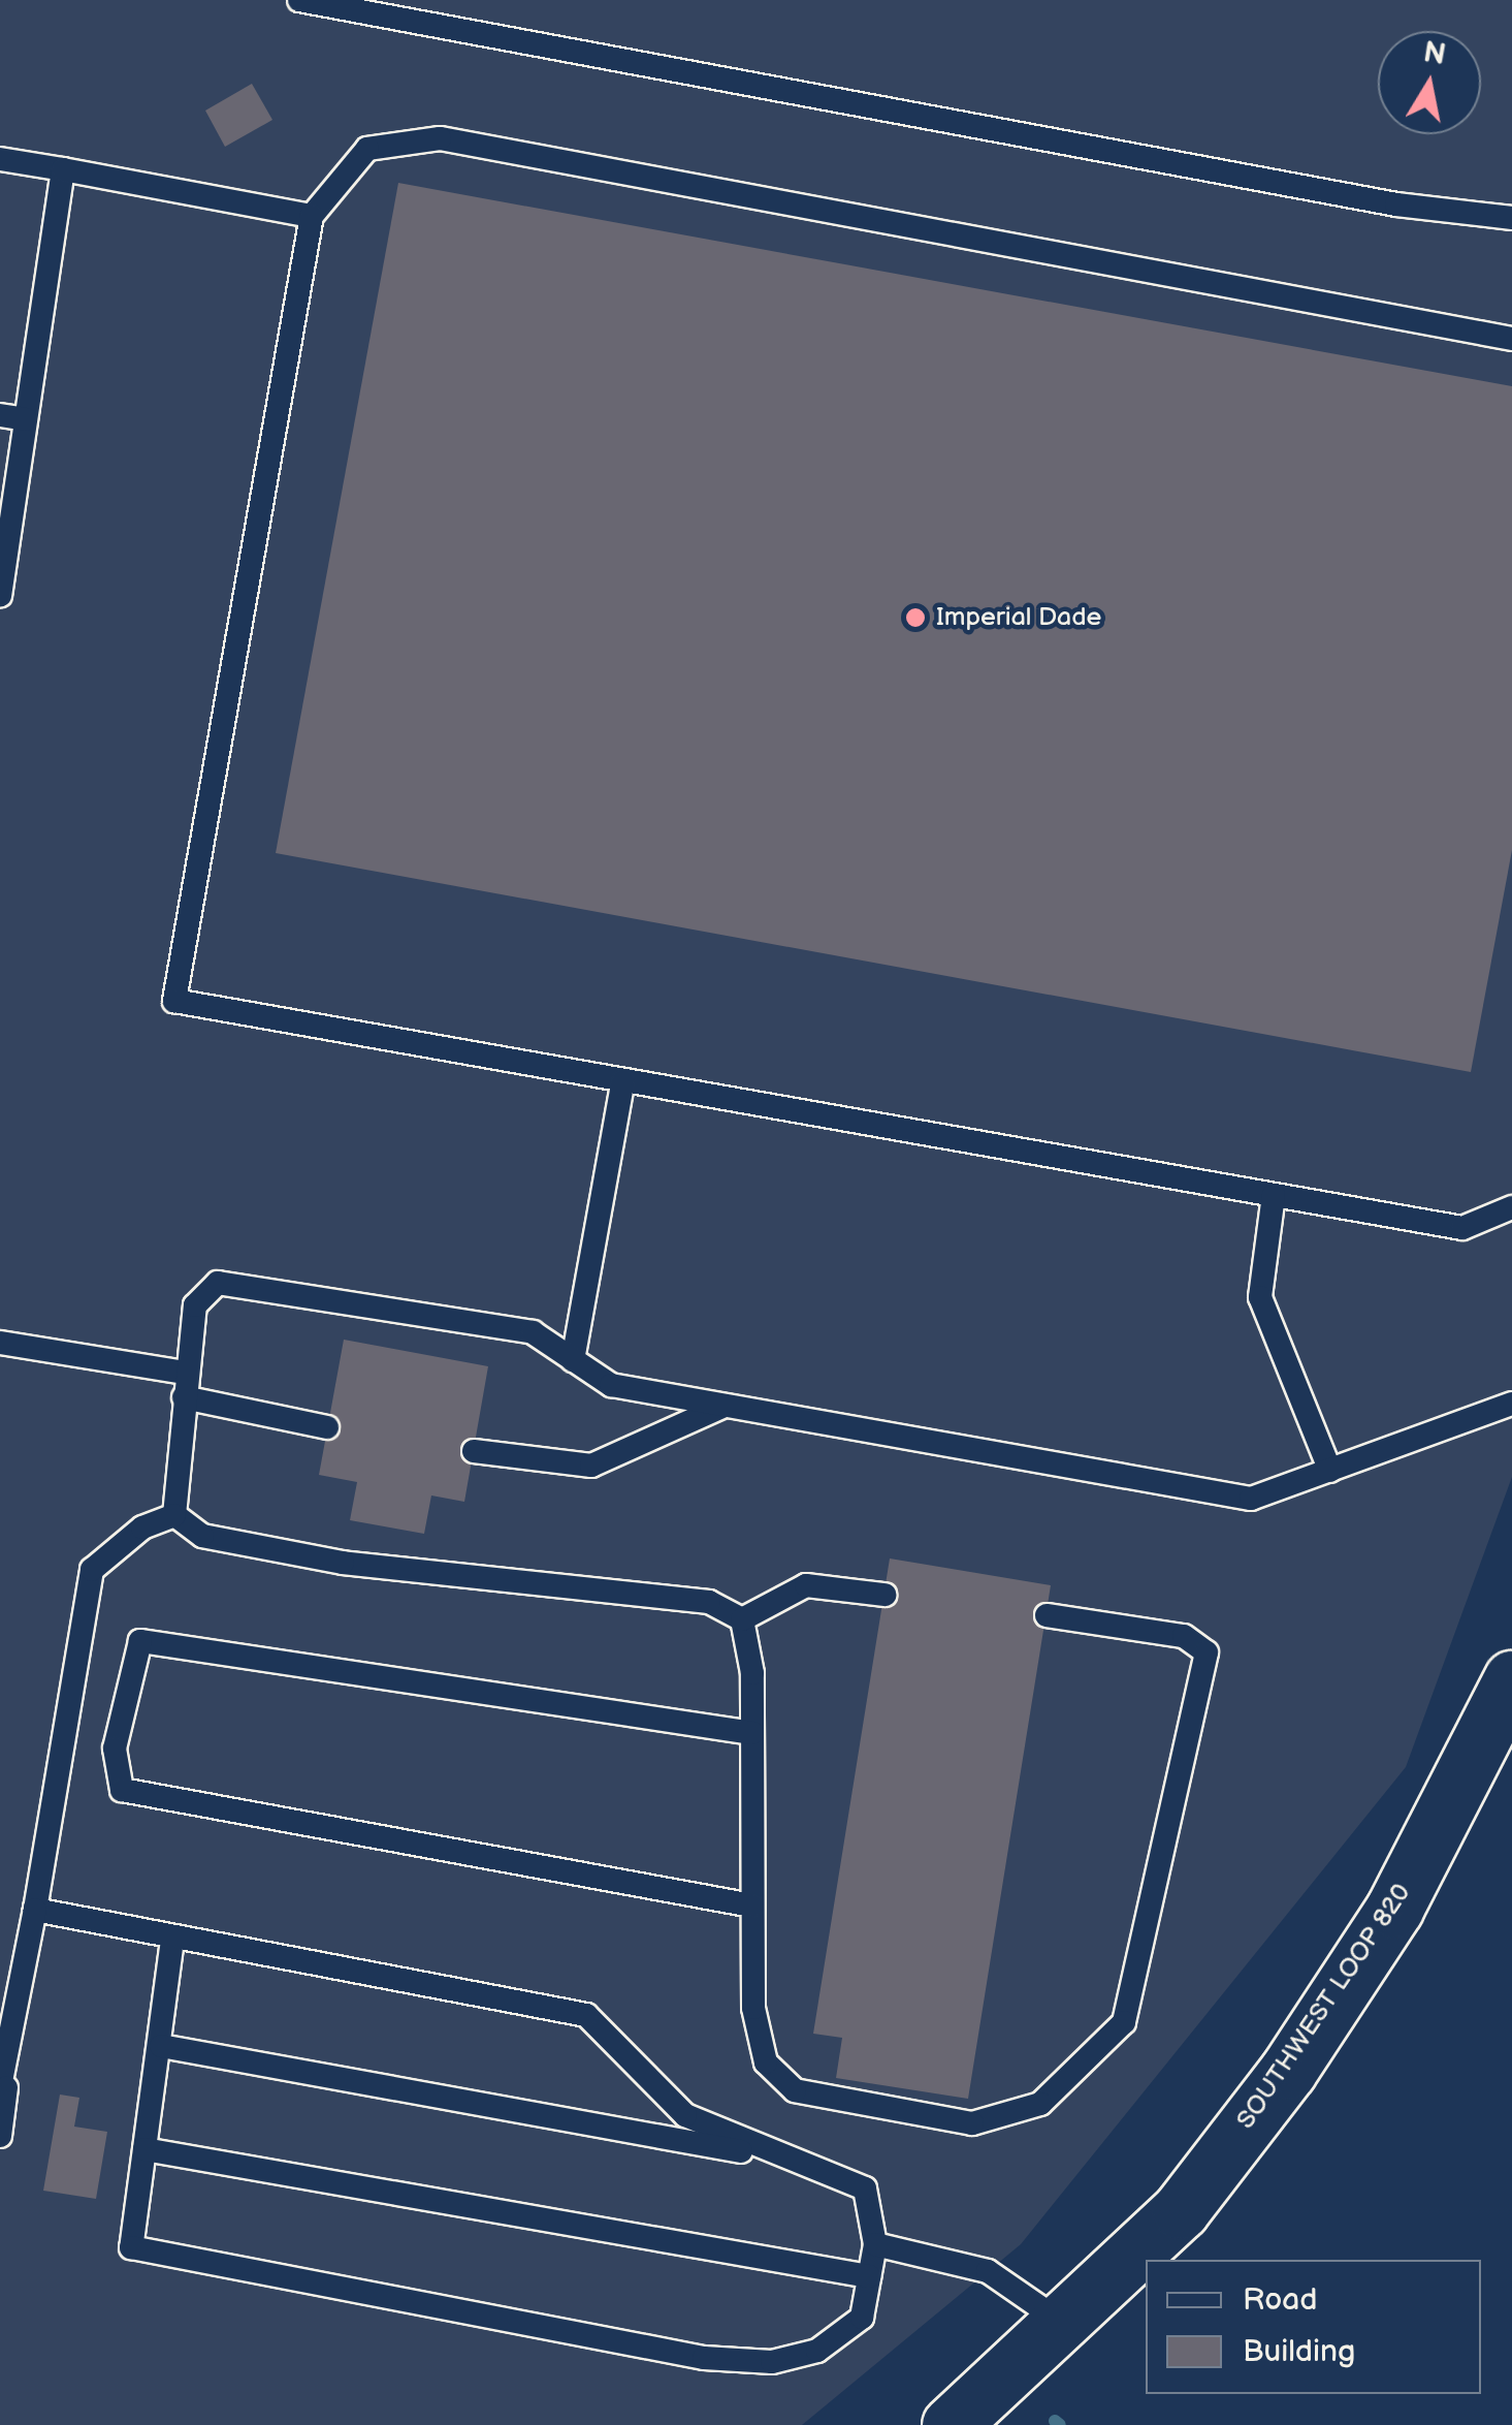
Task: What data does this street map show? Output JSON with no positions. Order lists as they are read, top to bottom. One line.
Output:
{"streets":{"main road":["SOUTHWEST LOOP 820"]},"places":["Imperial Dade"],"legend":["Road","Building"],"north":"top"}
